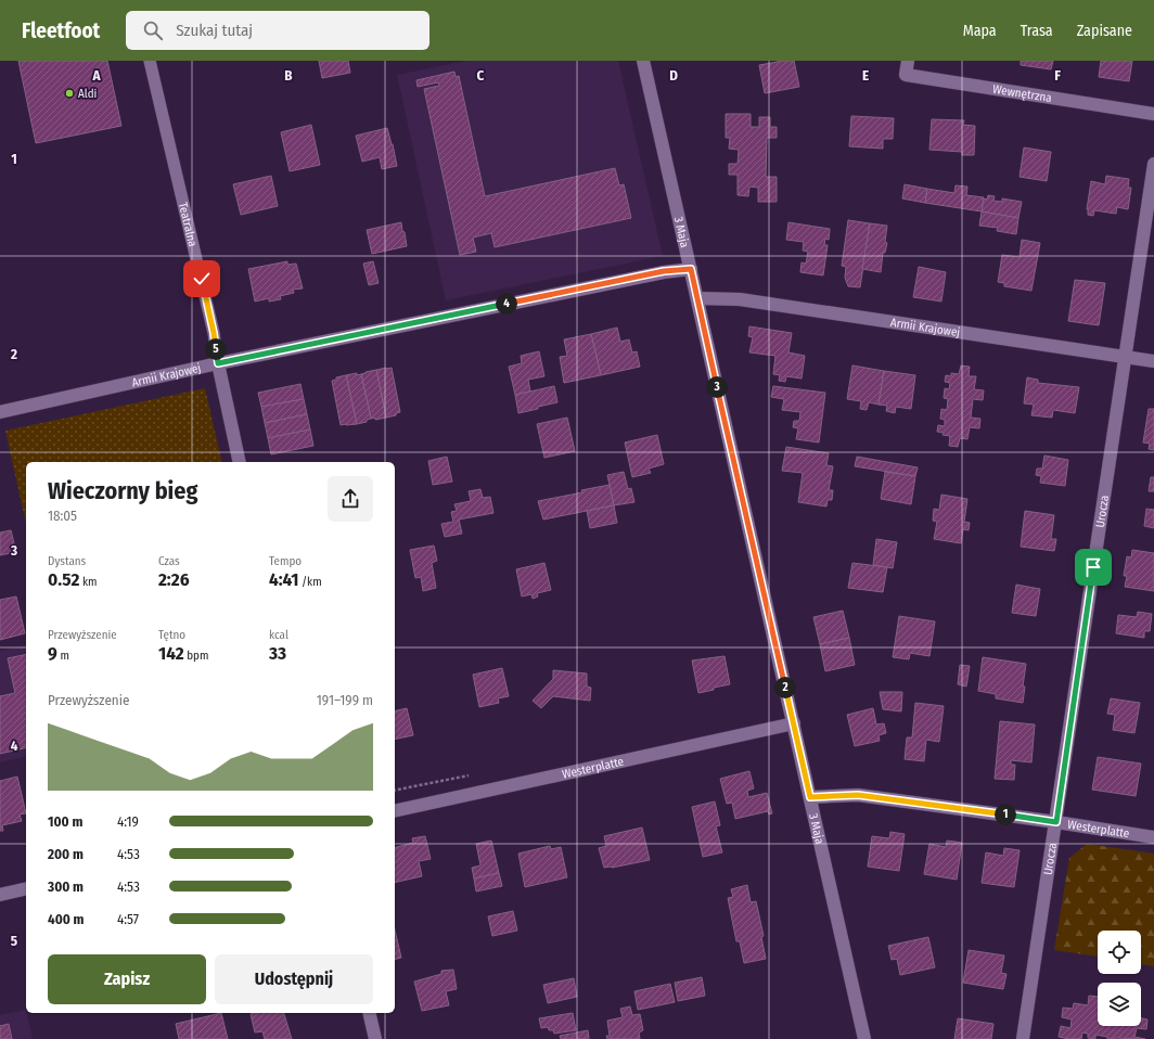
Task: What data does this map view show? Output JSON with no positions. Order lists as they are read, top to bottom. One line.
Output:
{"streets":{"street":["Wewnętrzna","Teatralna","3 Maja","Armii Krajowej","Urocza","Westerplatte"]},"crossings":[["Teatralna","Armii Krajowej"],["3 Maja","Armii Krajowej"],["3 Maja","Westerplatte"],["Armii Krajowej","Urocza"],["Urocza","Westerplatte"]],"places":["Aldi"],"page":{"header":"Fleetfoot","search":"Szukaj tutaj","nav":["Mapa","Trasa","Zapisane"],"pins":["4","5","3","2","1"],"heading":["Wieczorny bieg","18:05"],"stats":[["Dystans","0.52 km"],["Czas","2:26"],["Tempo","4:41 /km"],["Przewyższenie","9 m"],["Tętno","142 bpm"],["kcal","33"]],"chart":["Przewyższenie","191–199 m"],"list":[{"name":"100 m","note":"4:19"},{"name":"200 m","note":"4:53"},{"name":"300 m","note":"4:53"},{"name":"400 m","note":"4:57"}],"buttons":["Zapisz","Udostępnij"]},"grid":{"columns":["A","B","C","D","E","F"],"rows":["1","2","3","4","5"]}}
